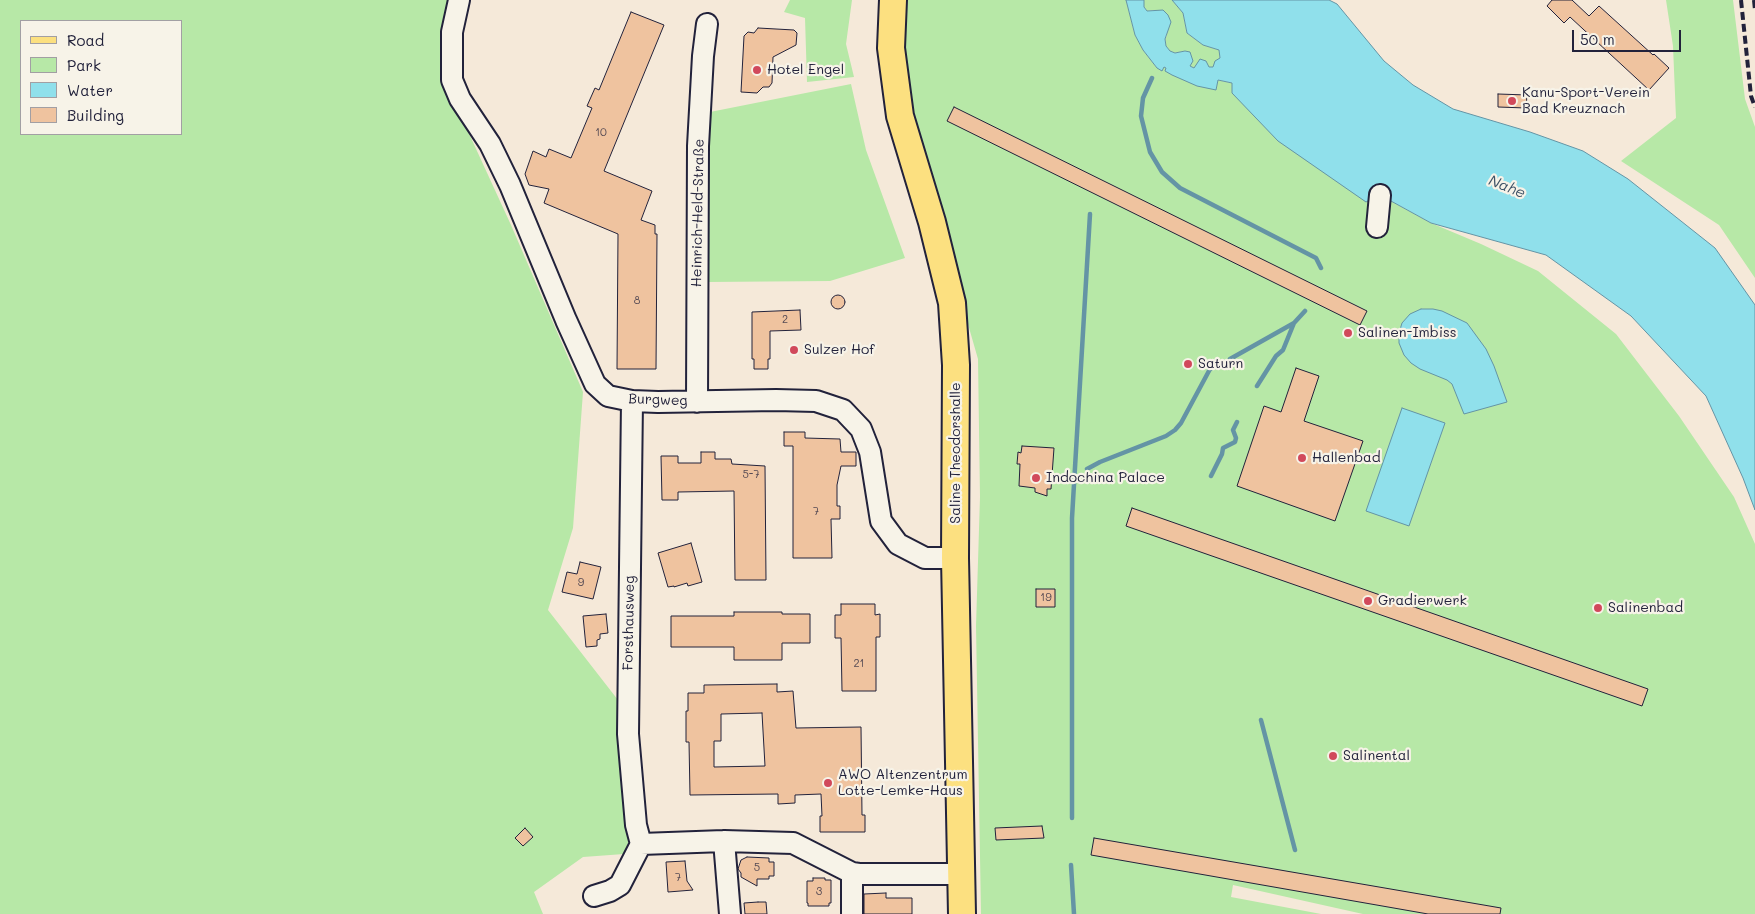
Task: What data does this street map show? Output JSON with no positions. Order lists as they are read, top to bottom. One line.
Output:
{"streets":{"main road":["Saline Theodorshalle"],"street":["Heinrich-Held-Straße","Burgweg","Forsthausweg"]},"crossings":[["Heinrich-Held-Straße","Burgweg"],["Burgweg","Saline Theodorshalle"],["Burgweg","Forsthausweg"]],"water":["Nahe"],"places":["Hotel Engel","Kanu-Sport-Verein Bad Kreuznach","Salinen-Imbiss","Sulzer Hof","Saturn","Hallenbad","Indochina Palace","Gradierwerk","Salinenbad","Salinental","AWO Altenzentrum Lotte-Lemke-Haus"],"house_numbers":["10","8","2","5-7","7","9","19","21","5","7","3"],"legend":["Road","Park","Water","Building"],"scale_bar":"50 m"}
